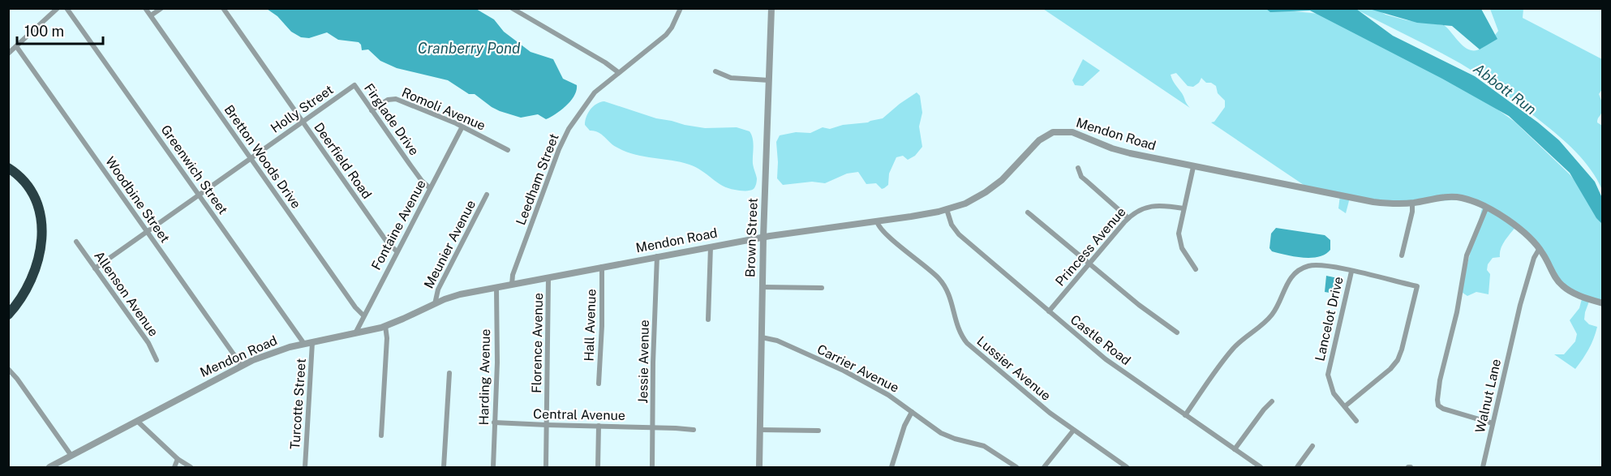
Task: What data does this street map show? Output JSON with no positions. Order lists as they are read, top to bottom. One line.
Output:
{"streets":{"street":["Holly Street","Romoli Avenue","Firglade Drive","Mendon Road","Bretton Woods Drive","Deerfield Road","Greenwich Street","Leedham Street","Woodbine Street","Fontaine Avenue","Brown Street","Meunier Avenue","Princess Avenue","Allenson Avenue","Lancelot Drive","Hall Avenue","Castle Road","Florence Avenue","Jessie Avenue","Carrier Avenue","Lussier Avenue","Harding Avenue","Walnut Lane","Turcotte Street","Central Avenue"]},"crossings":[["Holly Street","Firglade Drive"],["Holly Street","Bretton Woods Drive"],["Holly Street","Deerfield Road"],["Holly Street","Greenwich Street"],["Holly Street","Woodbine Street"],["Holly Street","Allenson Avenue"],["Romoli Avenue","Firglade Drive"],["Romoli Avenue","Fontaine Avenue"],["Firglade Drive","Fontaine Avenue"],["Mendon Road","Greenwich Street"],["Mendon Road","Leedham Street"],["Mendon Road","Woodbine Street"],["Mendon Road","Fontaine Avenue"],["Mendon Road","Brown Street"],["Mendon Road","Meunier Avenue"],["Mendon Road","Hall Avenue"],["Mendon Road","Castle Road"],["Mendon Road","Florence Avenue"],["Mendon Road","Jessie Avenue"],["Mendon Road","Lussier Avenue"],["Mendon Road","Harding Avenue"],["Mendon Road","Walnut Lane"],["Mendon Road","Turcotte Street"],["Bretton Woods Drive","Fontaine Avenue"],["Deerfield Road","Fontaine Avenue"],["Brown Street","Carrier Avenue"],["Princess Avenue","Castle Road"],["Florence Avenue","Central Avenue"],["Jessie Avenue","Central Avenue"],["Harding Avenue","Central Avenue"]],"water":["Cranberry Pond","Abbott Run"],"scale_bar":"100 m"}
